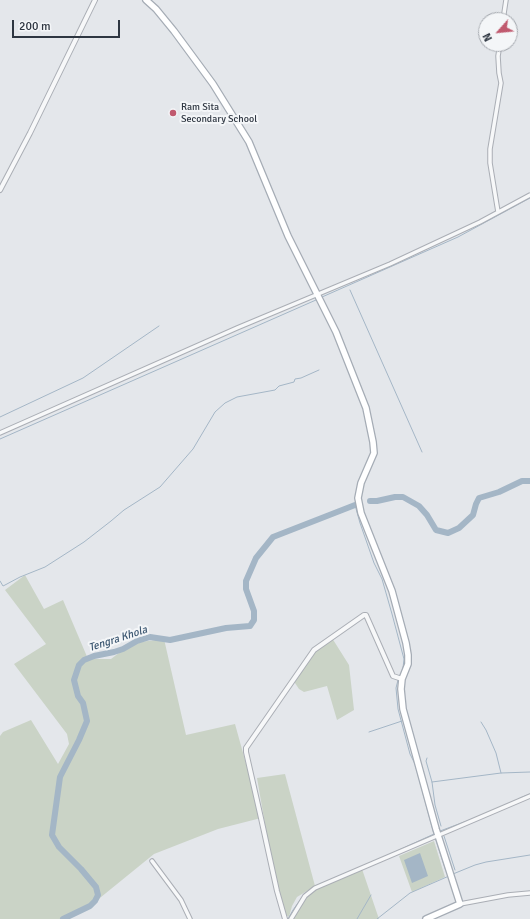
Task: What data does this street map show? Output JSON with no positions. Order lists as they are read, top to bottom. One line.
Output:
{"water":["Tengra Khola"],"places":["Ram Sita Secondary School"],"scale_bar":"200 m","north":"bottom left"}
